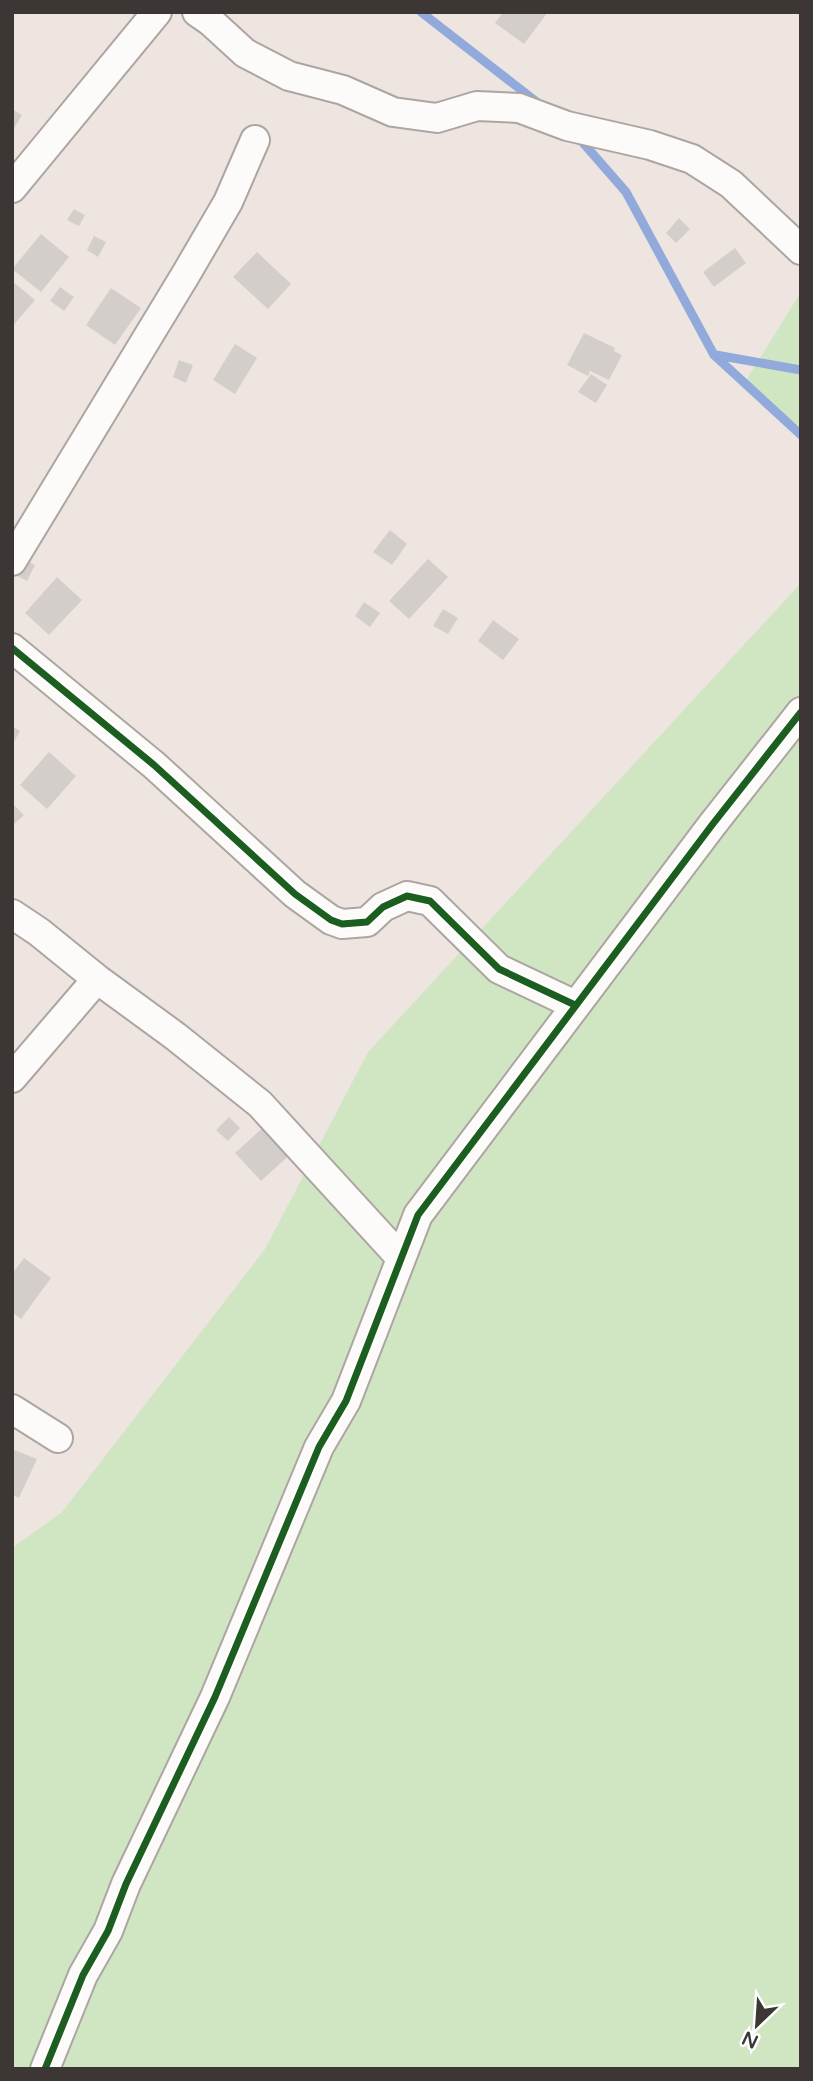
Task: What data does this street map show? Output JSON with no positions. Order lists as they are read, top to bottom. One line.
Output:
{"north":"bottom left"}
